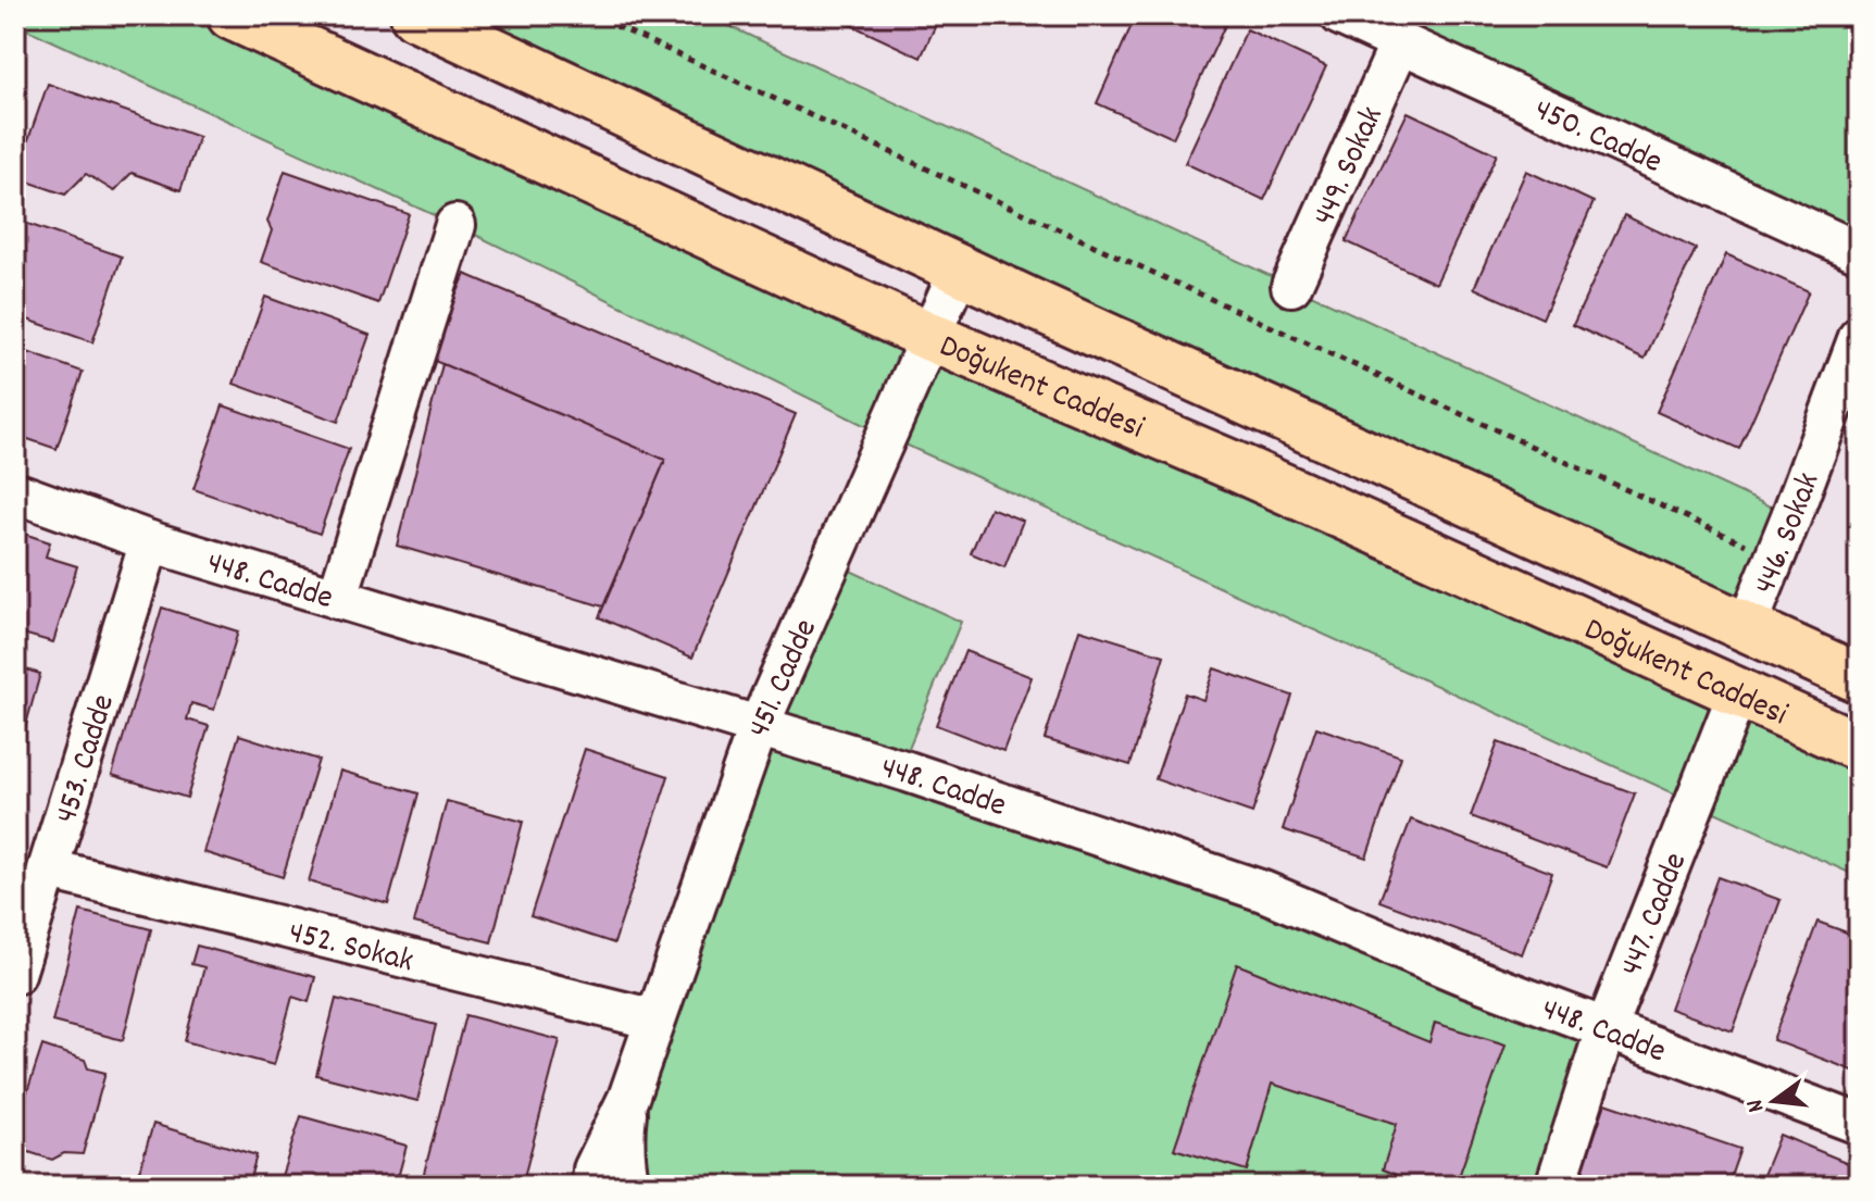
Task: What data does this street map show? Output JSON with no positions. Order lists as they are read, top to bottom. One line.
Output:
{"streets":{"main road":["Doğukent Caddesi"],"street":["450. Cadde","449. Sokak","446. Sokak","448. Cadde","451. Cadde","453. Cadde","447. Cadde","452. Sokak"]},"crossings":[["450. Cadde","449. Sokak"],["Doğukent Caddesi","446. Sokak"],["Doğukent Caddesi","451. Cadde"],["Doğukent Caddesi","447. Cadde"],["448. Cadde","451. Cadde"],["448. Cadde","453. Cadde"],["448. Cadde","447. Cadde"],["451. Cadde","452. Sokak"],["453. Cadde","452. Sokak"]],"north":"left"}
